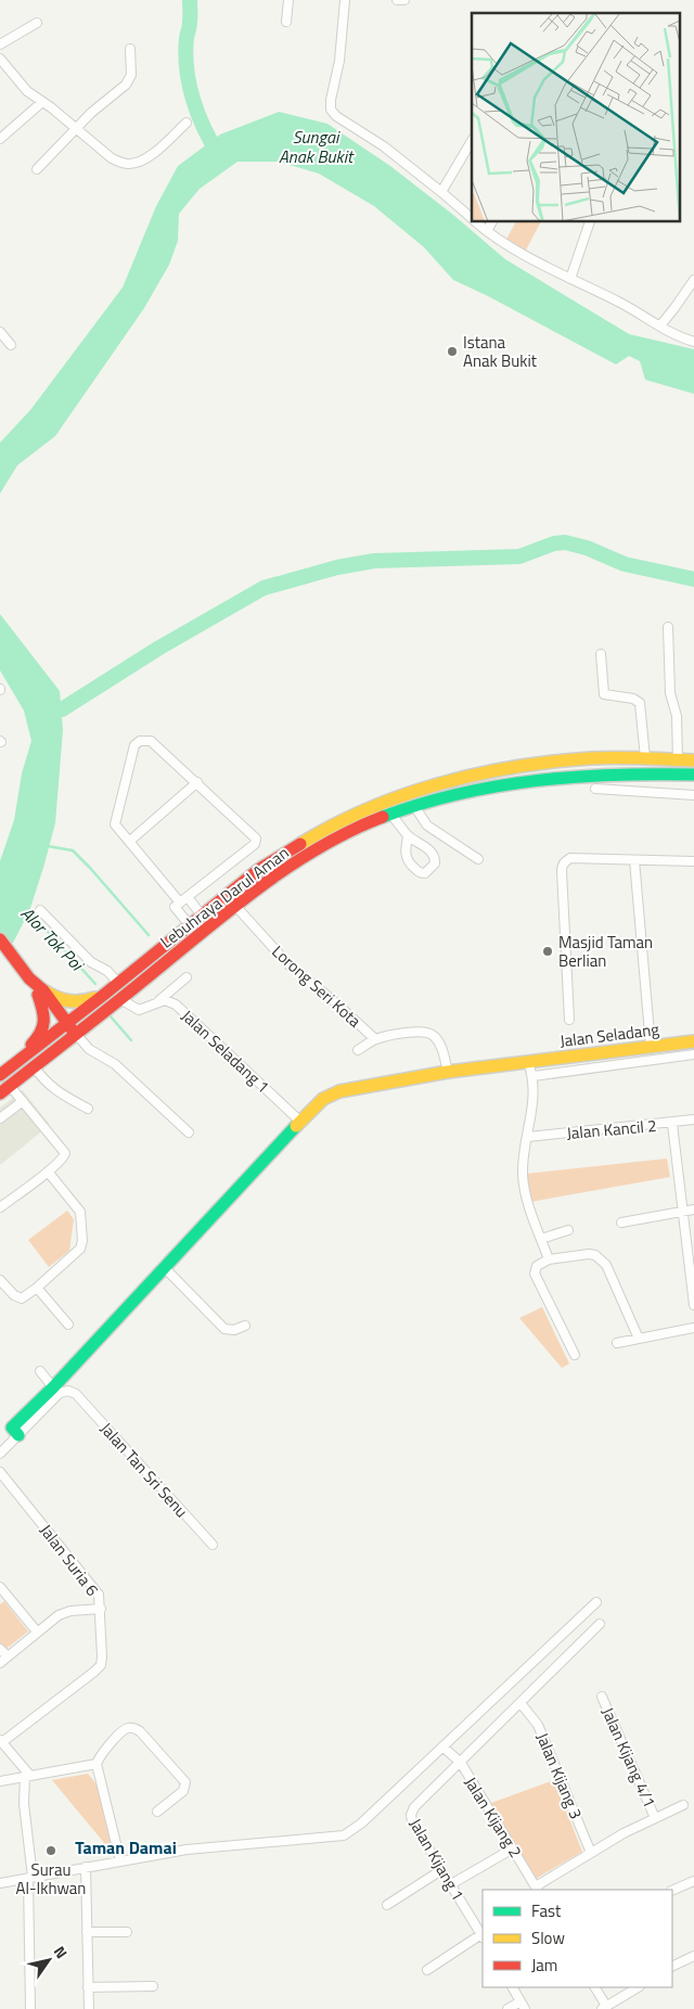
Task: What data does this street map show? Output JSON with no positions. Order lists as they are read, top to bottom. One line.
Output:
{"streets":{"main road":["Lebuhraya Darul Aman","Jalan Seladang"],"street":["Lorong Seri Kota","Jalan Seladang 1","Jalan Kancil 2","Jalan Tan Sri Senu","Jalan Suria 6","Jalan Kijang 4/1","Jalan Kijang 3","Jalan Kijang 2","Jalan Kijang 1"]},"crossings":[["Lebuhraya Darul Aman","Lorong Seri Kota"],["Jalan Seladang","Jalan Tan Sri Senu"],["Jalan Kijang 2","Jalan Kijang 1"]],"districts":["Taman Damai"],"water":["Sungai Anak Bukit","Alor Tok Poi"],"places":["Istana Anak Bukit","Masjid Taman Berlian","Surau Al-Ikhwan"],"legend":["Fast","Slow","Jam"],"north":"top right"}
